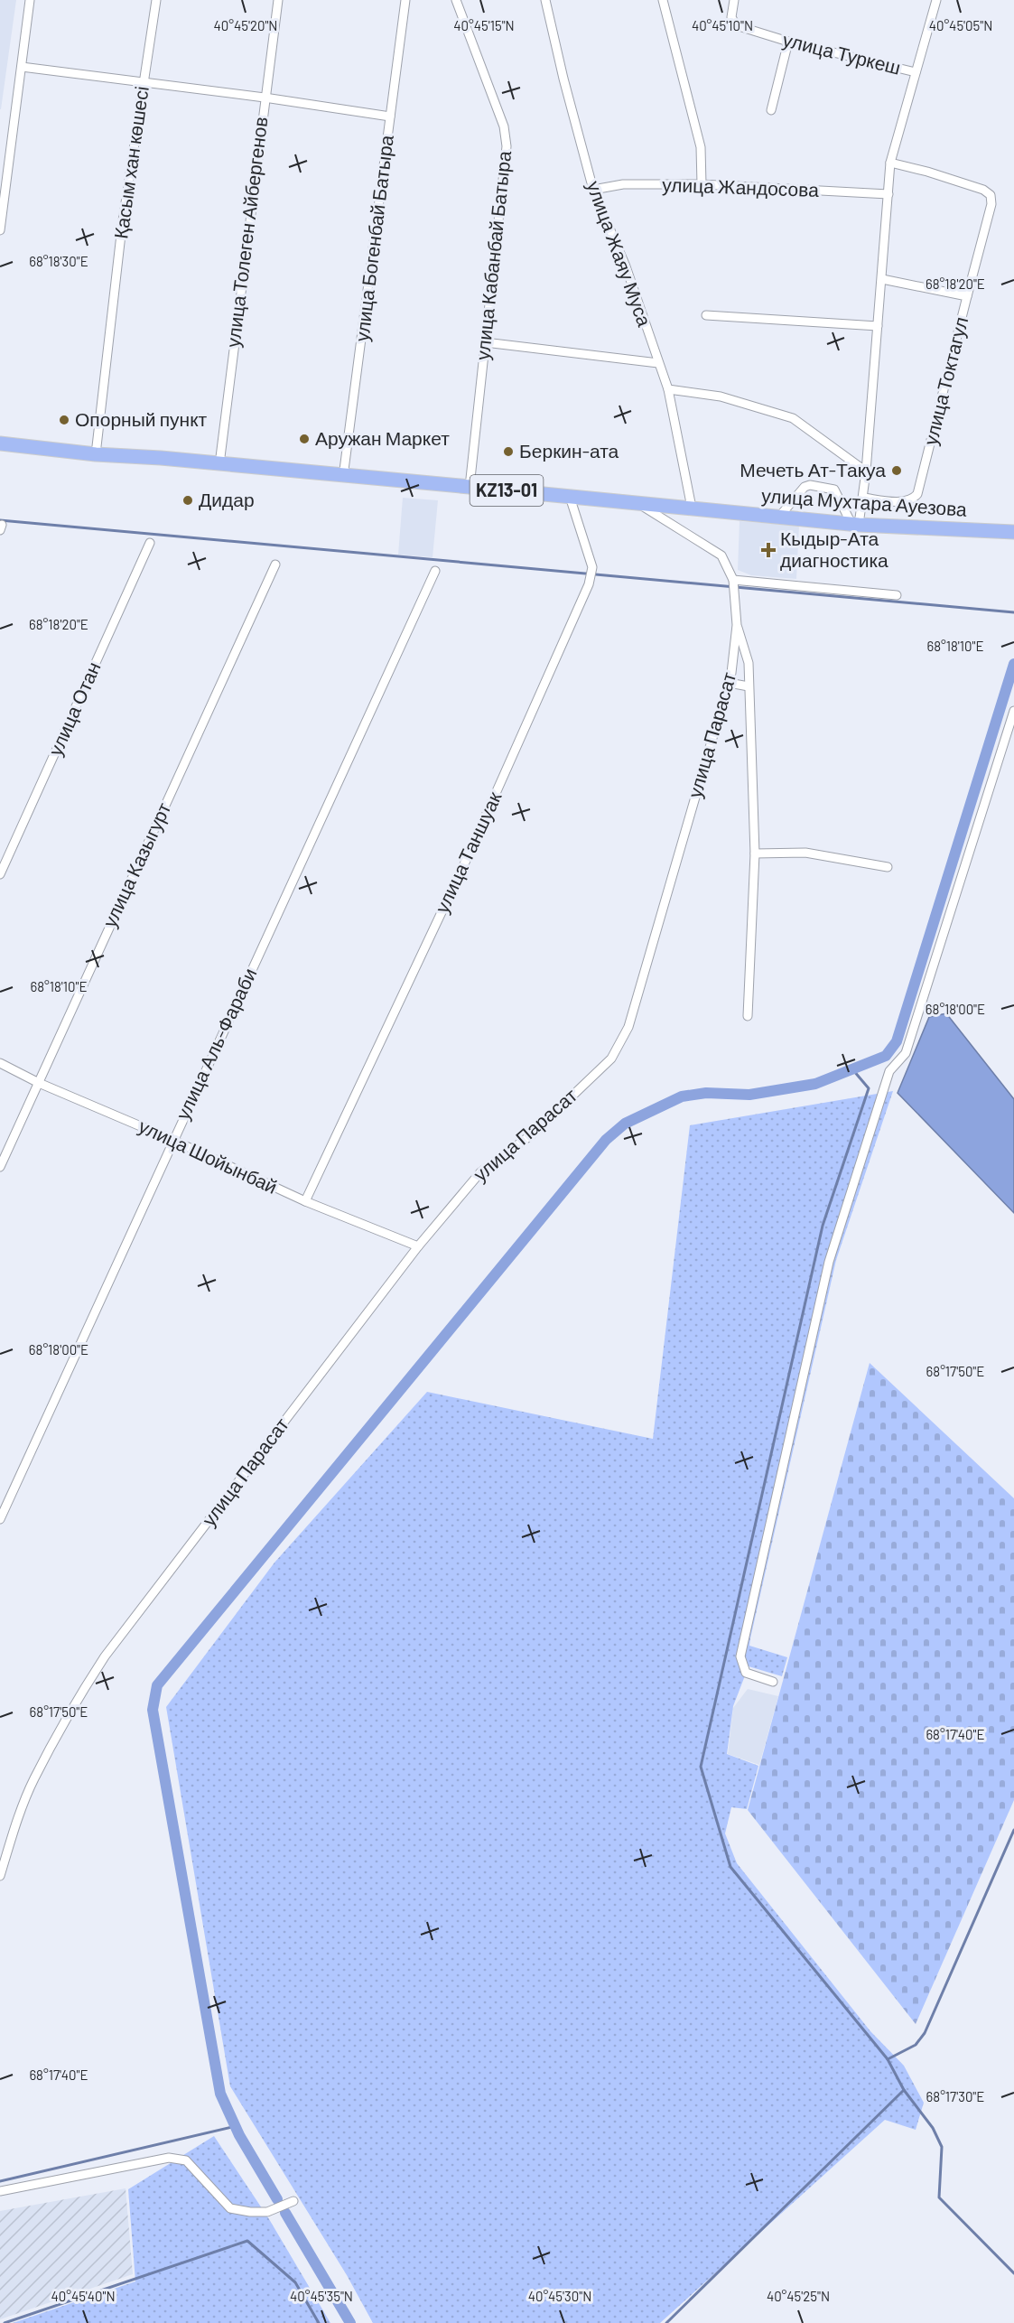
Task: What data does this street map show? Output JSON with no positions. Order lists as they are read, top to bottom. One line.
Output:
{"streets":{"main road":["KZ13-01","улица Мухтара Ауезова"],"street":["улица Туркеш","Қасым хан көшесі","улица Жандосова","улица Толеген Айбергенов","улица Богенбай Батыра","улица Жаяу Муса","улица Кабанбай Батыра","улица Токтагул","улица Отан","улица Парасат","улица Таншуак","улица Казыгурт","улица Аль-Фараби","улица Шойынбай"]},"crossings":[["Қасым хан көшесі","улица Мухтара Ауезова"],["улица Жандосова","улица Жаяу Муса"],["улица Толеген Айбергенов","улица Мухтара Ауезова"],["улица Богенбай Батыра","улица Мухтара Ауезова"],["улица Жаяу Муса","улица Мухтара Ауезова"],["улица Кабанбай Батыра","улица Мухтара Ауезова"],["улица Мухтара Ауезова","улица Парасат"],["улица Мухтара Ауезова","улица Таншуак"],["улица Парасат","улица Шойынбай"],["улица Таншуак","улица Шойынбай"],["улица Казыгурт","улица Шойынбай"],["улица Аль-Фараби","улица Шойынбай"]],"places":{"other":["Опорный пункт","Аружан Маркет","Беркин-ата","Мечеть Ат-Такуа","Дидар"],"health":["Кыдыр-Ата диагностика"]},"coordinates":["40°45'10\"N","40°45'05\"N","40°45'20\"N","40°45'15\"N","68°18'30\"E","68°18'20\"E","68°18'10\"E","68°18'00\"E","68°17'50\"E","68°17'40\"E","68°17'30\"E","40°45'40\"N","40°45'35\"N","40°45'30\"N","40°45'25\"N"]}
